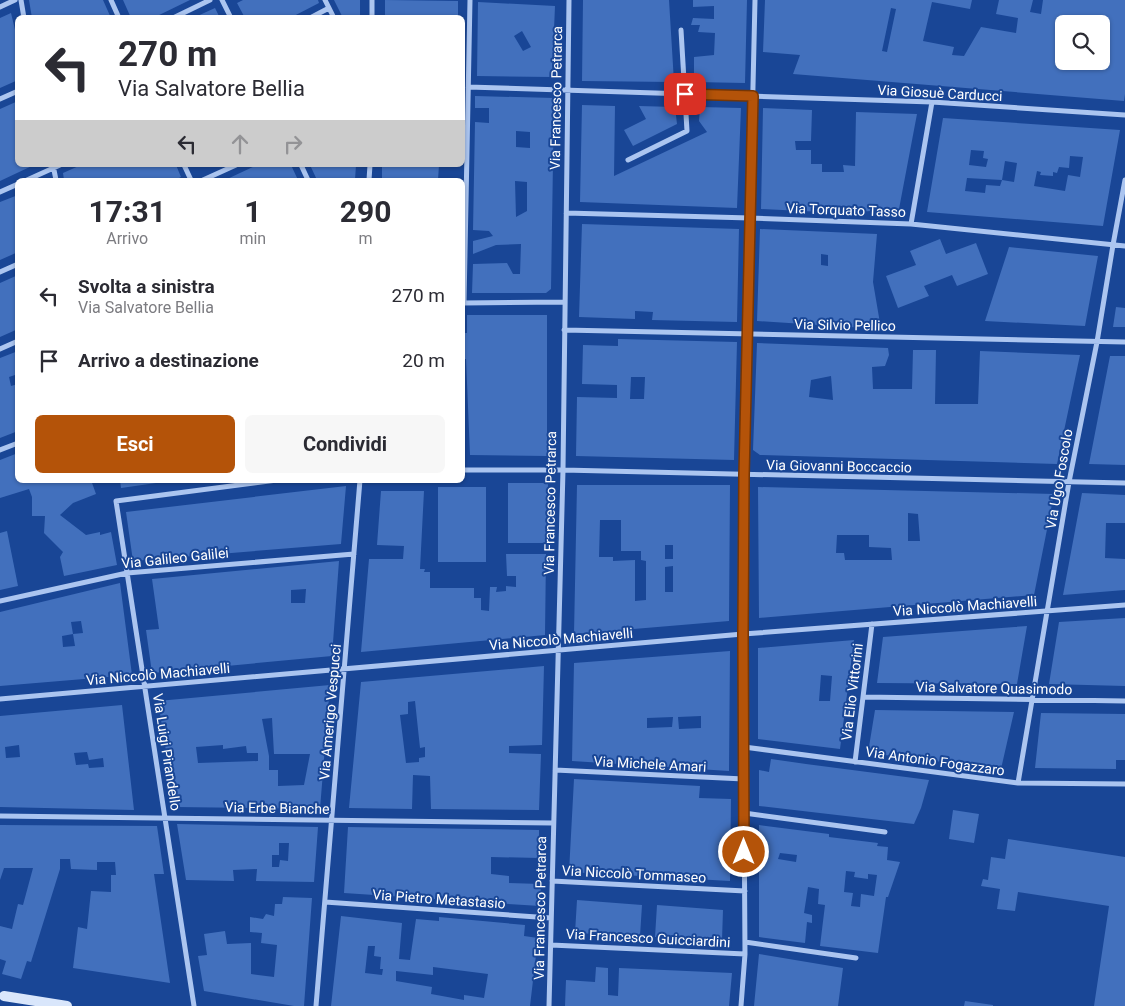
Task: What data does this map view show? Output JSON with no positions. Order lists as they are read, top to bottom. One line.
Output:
{"streets":{"street":["Via Giosuè Carducci","Via Francesco Petrarca","Via Torquato Tasso","Via Silvio Pellico","Via Giovanni Boccaccio","Via Ugo Foscolo","Via Galileo Galilei","Via Niccolò Machiavelli","Via Salvatore Quasimodo","Via Elio Vittorini","Via Amerigo Vespucci","Via Luigi Pirandello","Via Antonio Fogazzaro","Via Michele Amari","Via Erbe Bianche","Via Niccolò Tommaseo","Via Pietro Metastasio","Via Francesco Guicciardini"]},"crossings":[["Via Giosuè Carducci","Via Francesco Petrarca"],["Via Francesco Petrarca","Via Torquato Tasso"],["Via Francesco Petrarca","Via Silvio Pellico"],["Via Francesco Petrarca","Via Giovanni Boccaccio"],["Via Francesco Petrarca","Via Niccolò Machiavelli"],["Via Francesco Petrarca","Via Michele Amari"],["Via Francesco Petrarca","Via Erbe Bianche"],["Via Francesco Petrarca","Via Niccolò Tommaseo"],["Via Francesco Petrarca","Via Pietro Metastasio"],["Via Francesco Petrarca","Via Francesco Guicciardini"],["Via Torquato Tasso","Via Ugo Foscolo"],["Via Silvio Pellico","Via Ugo Foscolo"],["Via Giovanni Boccaccio","Via Ugo Foscolo"],["Via Ugo Foscolo","Via Niccolò Machiavelli"],["Via Ugo Foscolo","Via Salvatore Quasimodo"],["Via Ugo Foscolo","Via Antonio Fogazzaro"],["Via Galileo Galilei","Via Amerigo Vespucci"],["Via Galileo Galilei","Via Luigi Pirandello"],["Via Niccolò Machiavelli","Via Elio Vittorini"],["Via Niccolò Machiavelli","Via Amerigo Vespucci"],["Via Niccolò Machiavelli","Via Luigi Pirandello"],["Via Salvatore Quasimodo","Via Elio Vittorini"],["Via Elio Vittorini","Via Antonio Fogazzaro"],["Via Amerigo Vespucci","Via Erbe Bianche"],["Via Amerigo Vespucci","Via Pietro Metastasio"],["Via Luigi Pirandello","Via Erbe Bianche"]],"page":{"turn":["270 m","Via Salvatore Bellia"],"eta":["17:31","Arrivo","1","min","290","m"],"list":[{"name":"Svolta a sinistra","note":"Via Salvatore Bellia","value":"270 m"},{"name":"Arrivo a destinazione","value":"20 m"}],"buttons":["Esci","Condividi"]}}
